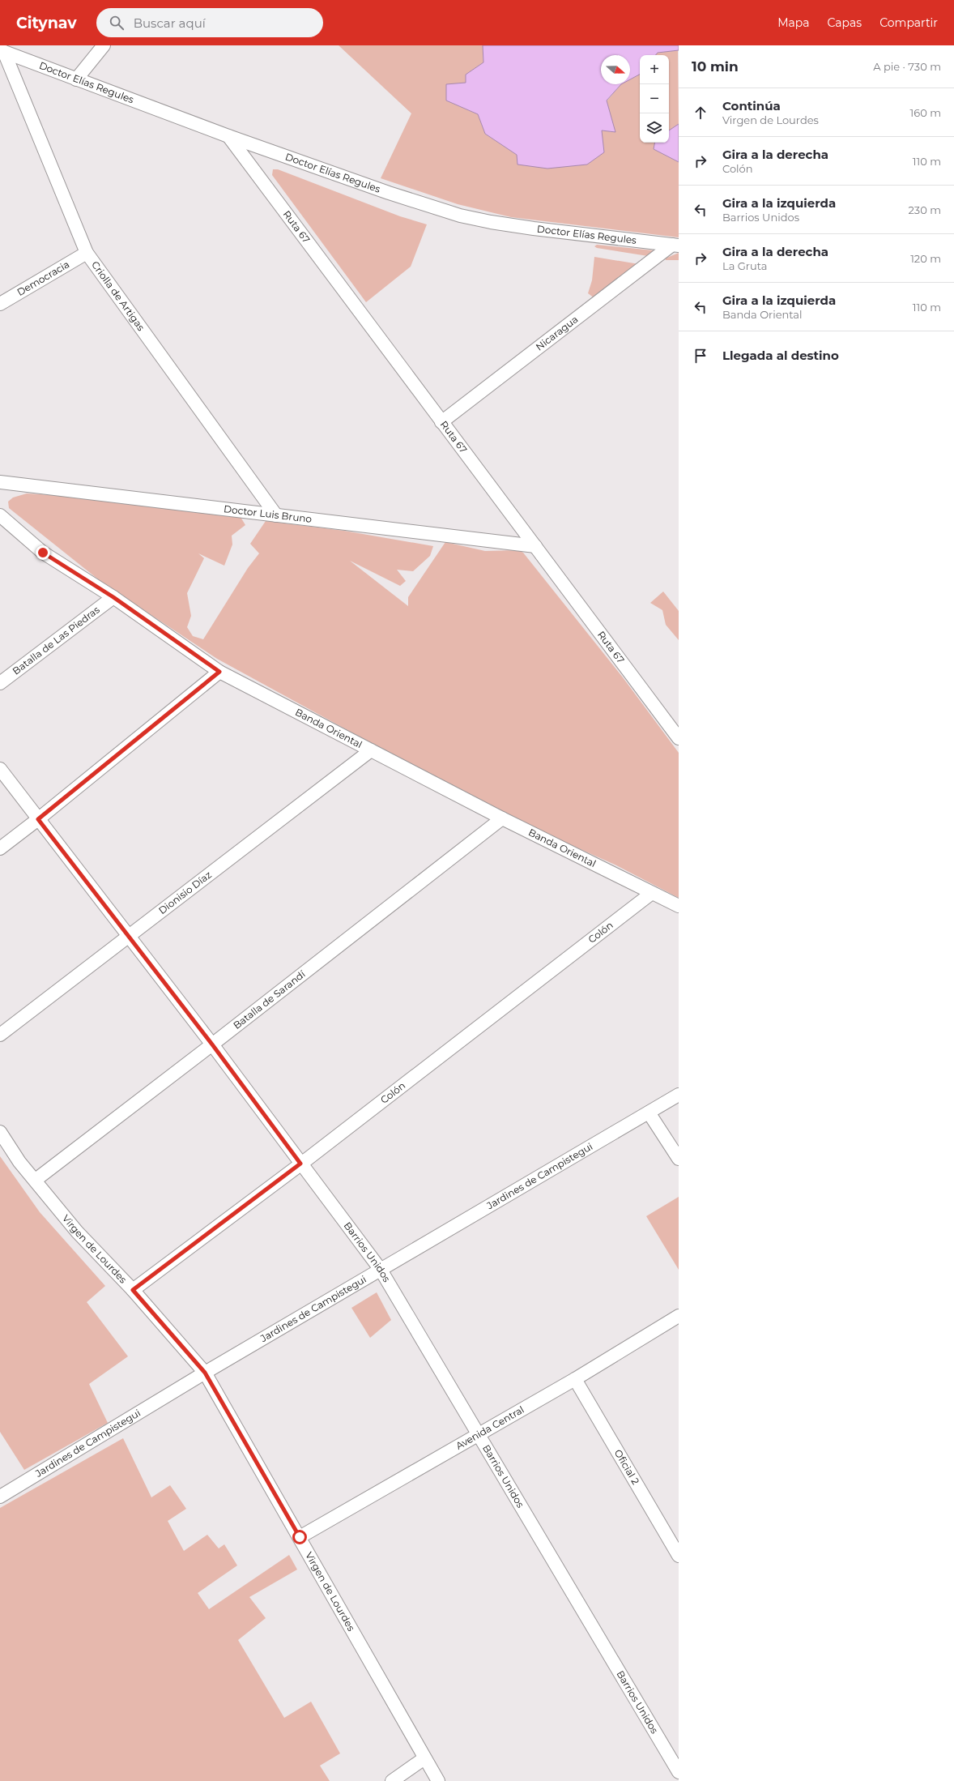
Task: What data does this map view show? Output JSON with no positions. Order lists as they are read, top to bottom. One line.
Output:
{"streets":{"street":["Doctor Elías Regules","Ruta 67","Democracia","Criolla de Artigas","Nicaragua","Doctor Luis Bruno","Batalla de Las Piedras","Banda Oriental","Dionisio Díaz","Colón","Batalla de Sarandí","Jardines de Campistegui","Virgen de Lourdes","Barrios Unidos","Avenida Central","Oficial 2"]},"crossings":[["Doctor Elías Regules","Ruta 67"],["Doctor Elías Regules","Criolla de Artigas"],["Doctor Elías Regules","Nicaragua"],["Ruta 67","Nicaragua"],["Ruta 67","Doctor Luis Bruno"],["Democracia","Criolla de Artigas"],["Criolla de Artigas","Doctor Luis Bruno"],["Batalla de Las Piedras","Banda Oriental"],["Banda Oriental","Dionisio Díaz"],["Banda Oriental","Colón"],["Banda Oriental","Batalla de Sarandí"],["Dionisio Díaz","Barrios Unidos"],["Colón","Virgen de Lourdes"],["Colón","Barrios Unidos"],["Batalla de Sarandí","Virgen de Lourdes"],["Batalla de Sarandí","Barrios Unidos"],["Jardines de Campistegui","Virgen de Lourdes"],["Jardines de Campistegui","Barrios Unidos"],["Virgen de Lourdes","Avenida Central"],["Barrios Unidos","Avenida Central"],["Avenida Central","Oficial 2"]],"north":"right","page":{"header":"Citynav","search":"Buscar aquí","nav":["Mapa","Capas","Compartir"],"heading":["10 min","A pie · 730 m"],"map_buttons":["+","−"],"list":[["Continúa","Virgen de Lourdes","160 m"],["Gira a la derecha","Colón","110 m"],["Gira a la izquierda","Barrios Unidos","230 m"],["Gira a la derecha","La Gruta","120 m"],["Gira a la izquierda","Banda Oriental","110 m"],"Llegada al destino"]}}
